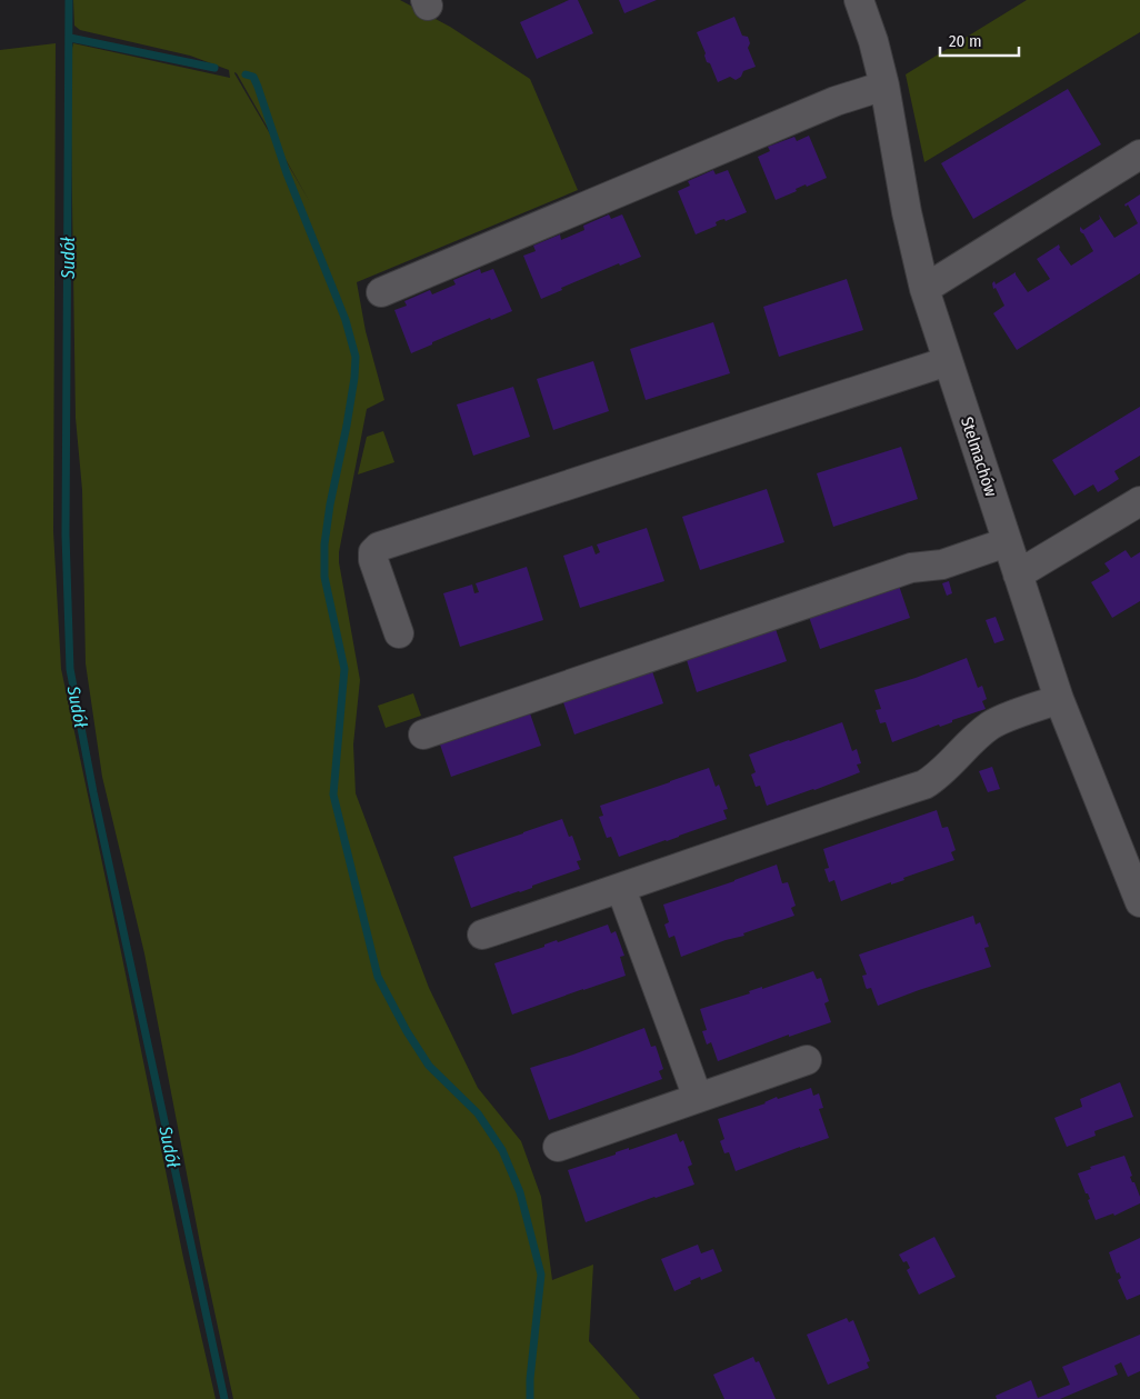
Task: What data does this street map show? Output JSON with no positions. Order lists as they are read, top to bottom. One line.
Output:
{"streets":{"street":["Stelmachów"]},"water":["Sudół"],"scale_bar":"20 m"}
